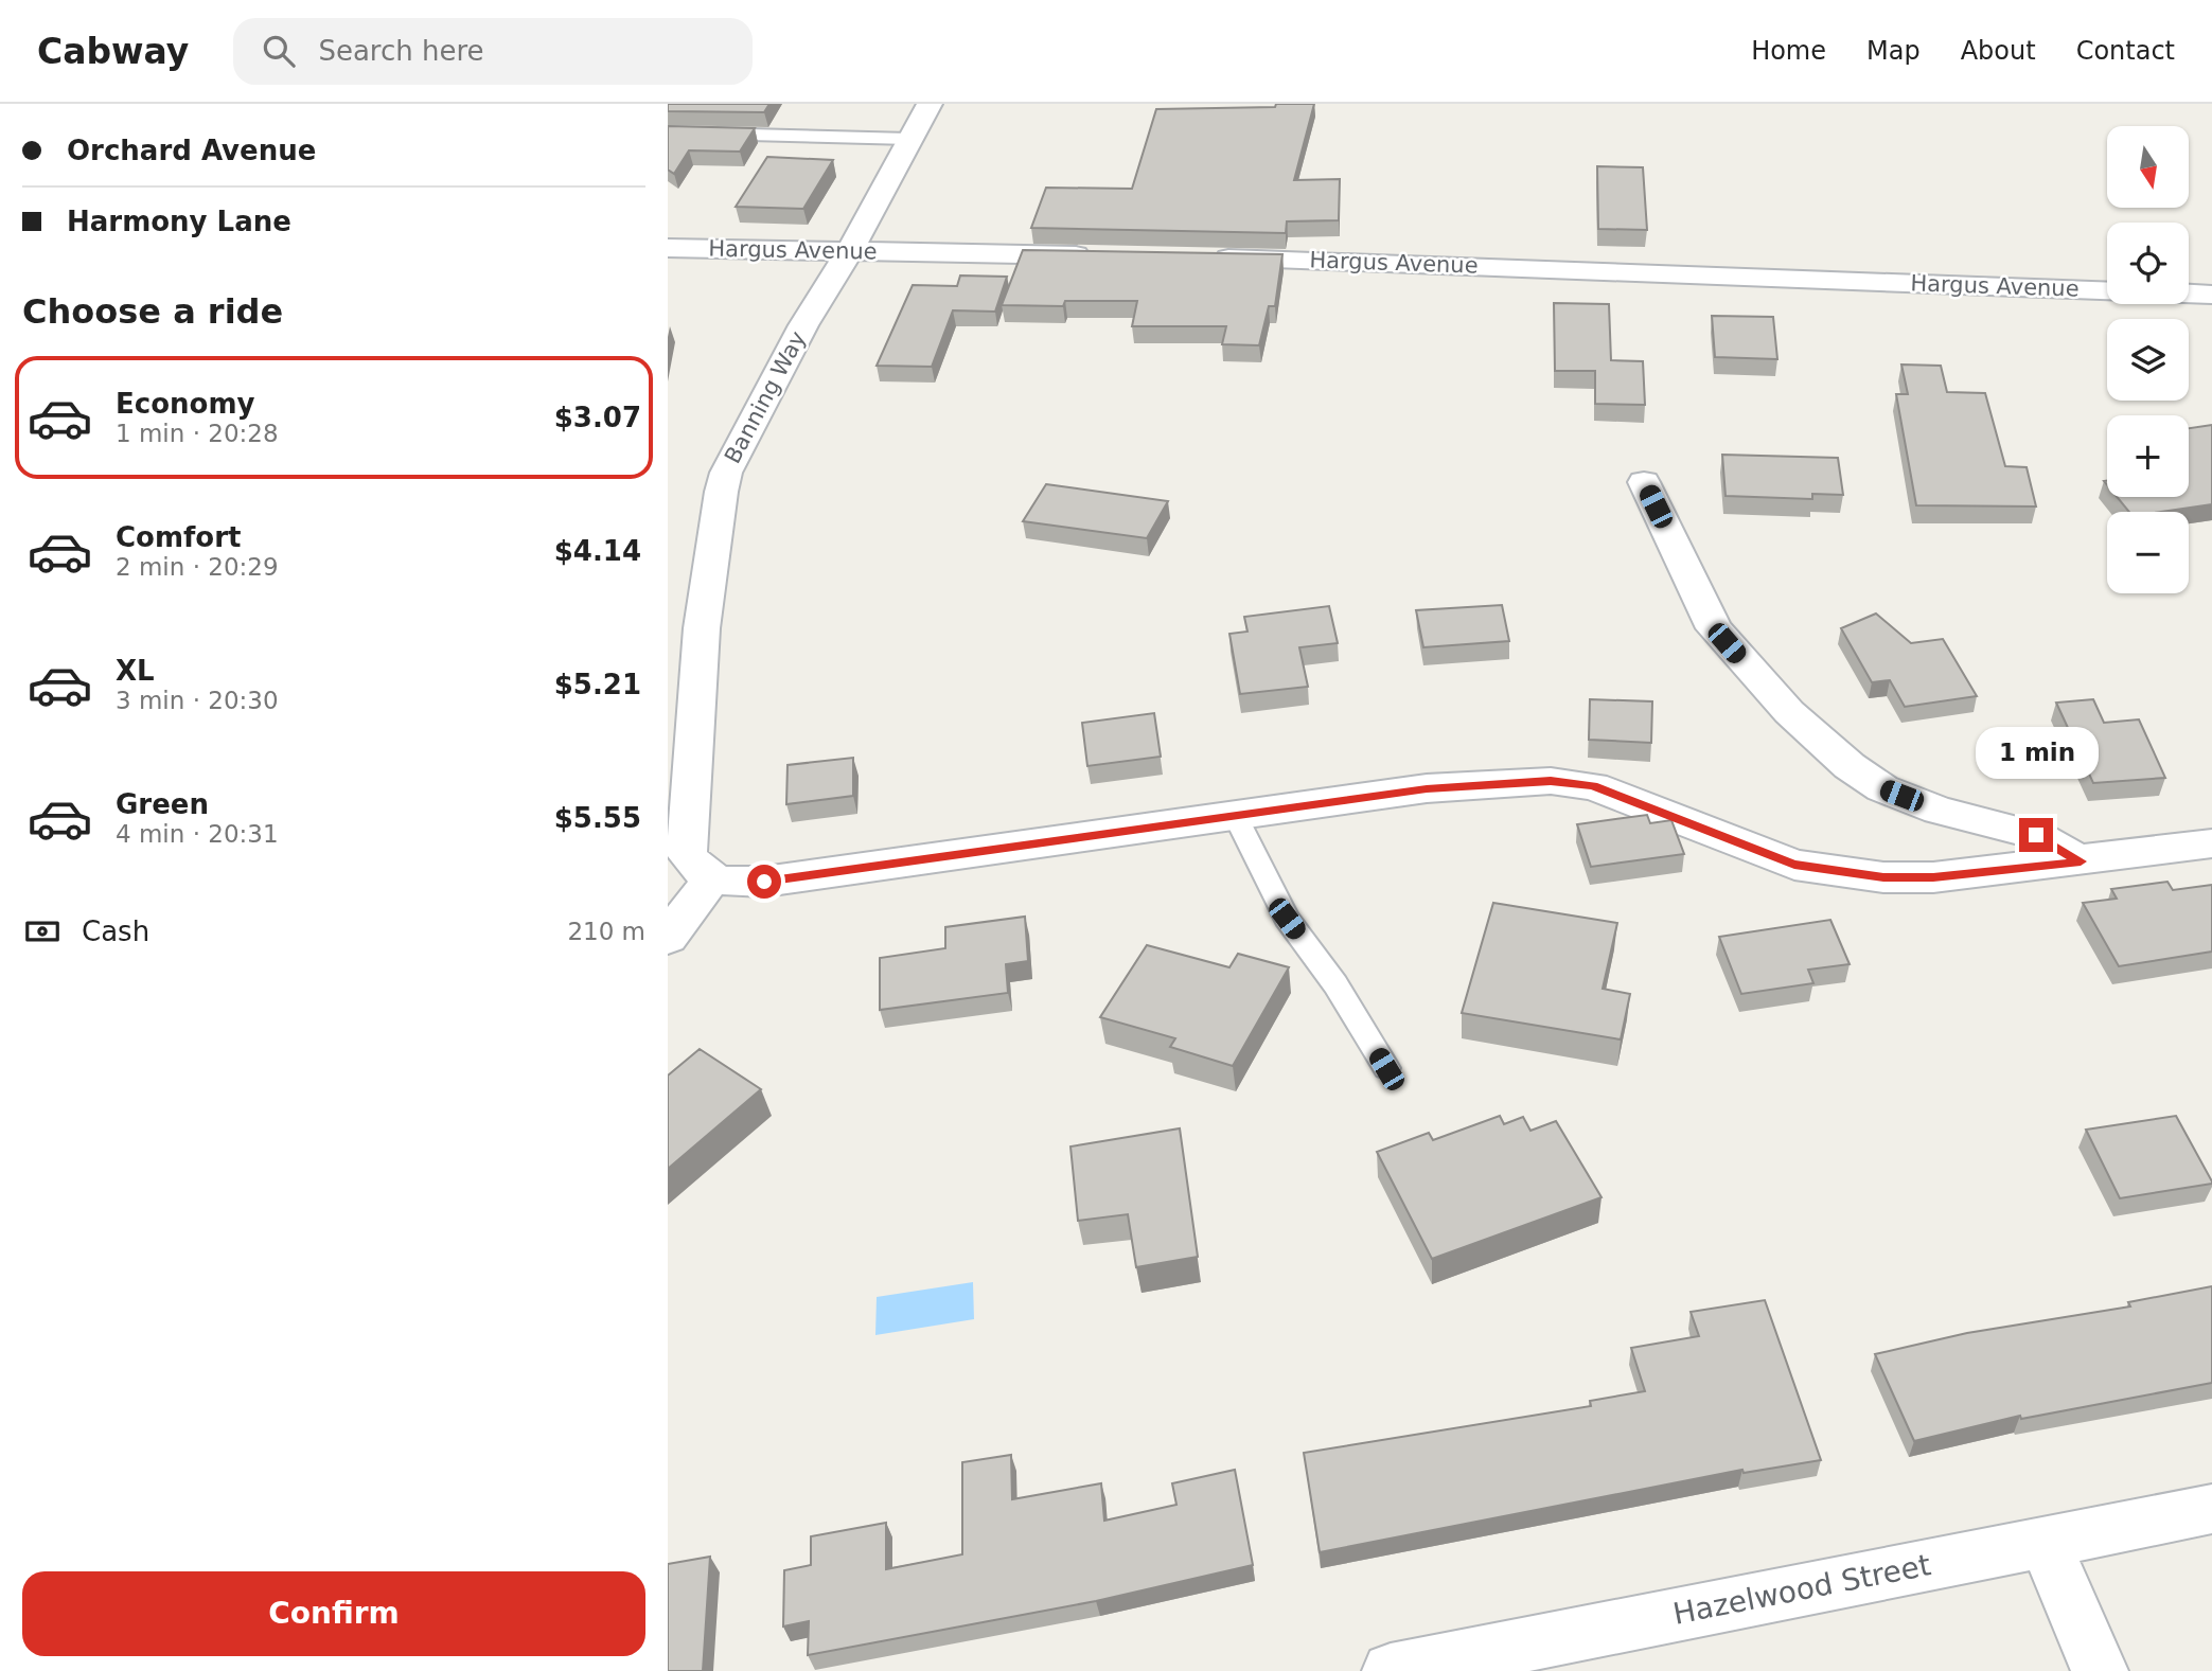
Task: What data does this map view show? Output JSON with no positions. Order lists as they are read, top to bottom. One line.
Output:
{"streets":{"street":["Hargus Avenue","Banning Way","Hazelwood Street"]},"crossings":[["Hargus Avenue","Banning Way"]],"north":"bottom","page":{"header":"Cabway","search":"Search here","nav":["Home","Map","About","Contact"],"banner":["Orchard Avenue","Harmony Lane"],"map_buttons":["+","−"],"heading":"Choose a ride","list":[{"name":"Economy","note":"1 min · 20:28","value":"$3.07"},{"name":"Comfort","note":"2 min · 20:29","value":"$4.14"},{"name":"XL","note":"3 min · 20:30","value":"$5.21"},{"name":"Green","note":"4 min · 20:31","value":"$5.55"}],"bubble":"1 min","pay":["Cash","210 m"],"buttons":"Confirm"}}
